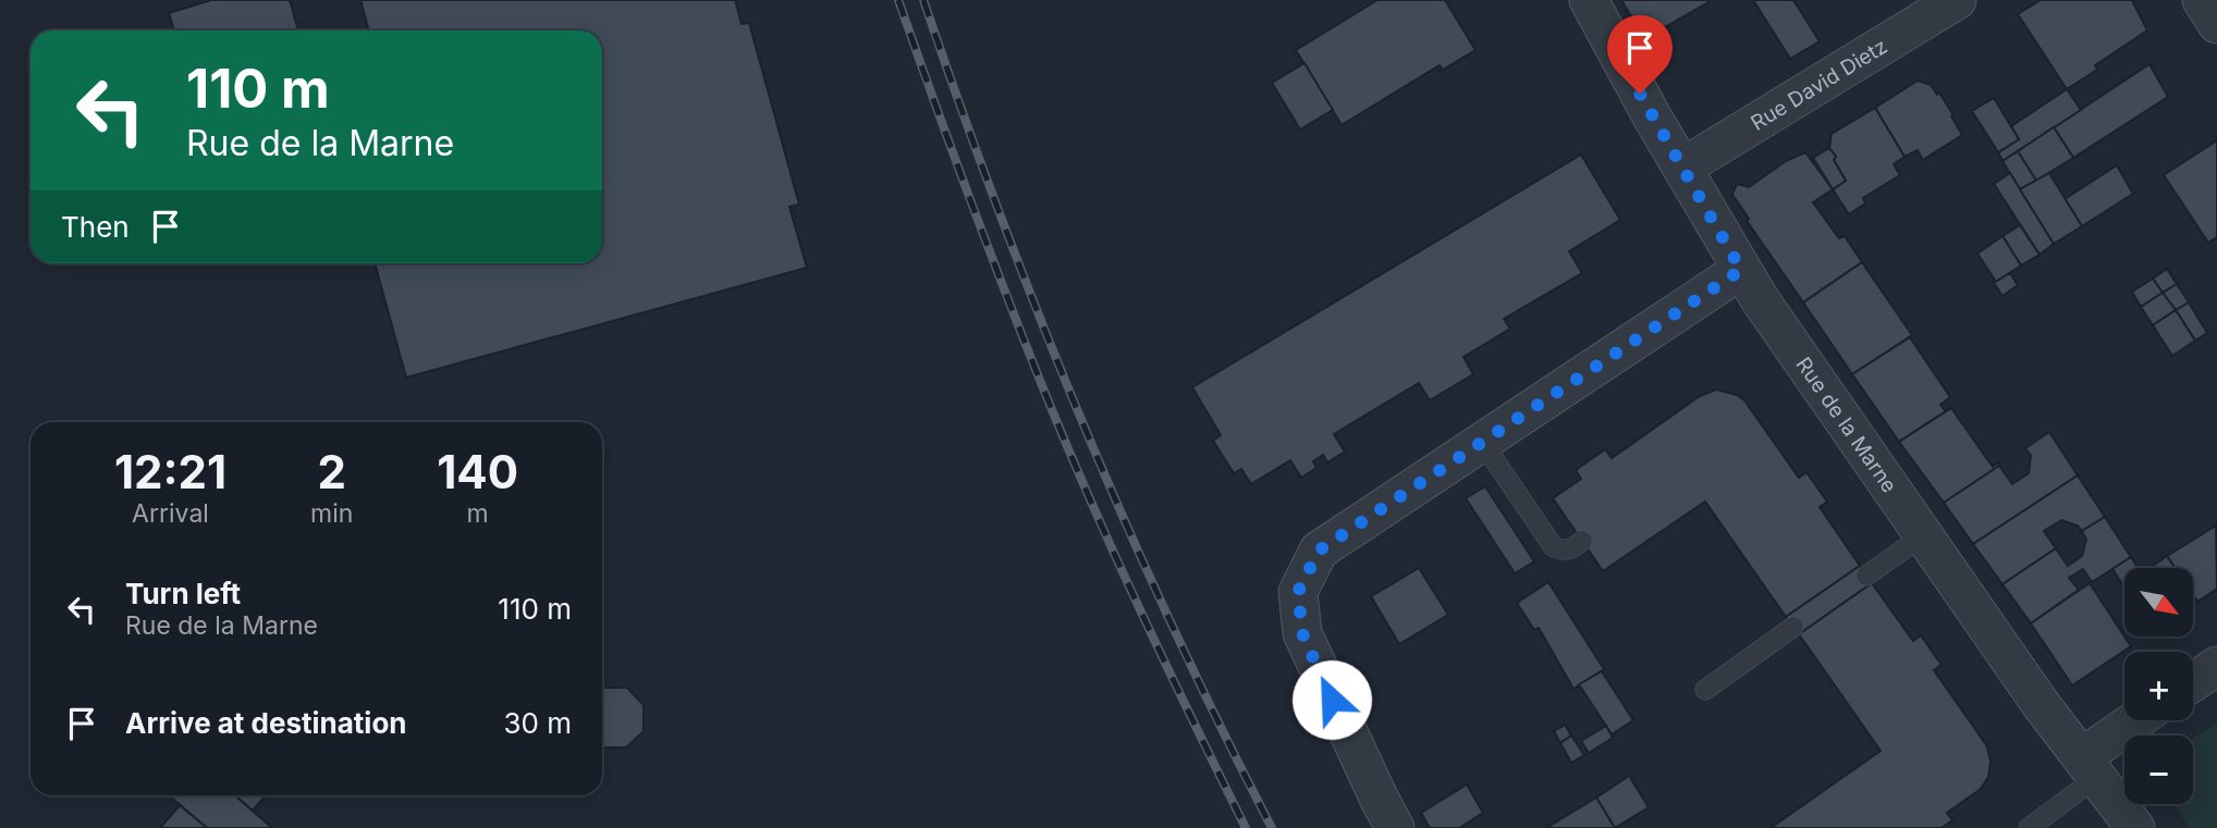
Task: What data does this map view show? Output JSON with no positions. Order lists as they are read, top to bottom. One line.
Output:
{"streets":{"street":["Rue David Dietz","Rue de la Marne"]},"crossings":[["Rue David Dietz","Rue de la Marne"]],"north":"bottom right","page":{"turn":["110 m","Rue de la Marne"],"then":"Then","eta":["12:21","Arrival","2","min","140","m"],"list":[{"name":"Turn left","note":"Rue de la Marne","value":"110 m"},{"name":"Arrive at destination","value":"30 m"}],"map_buttons":["+","−"]}}
